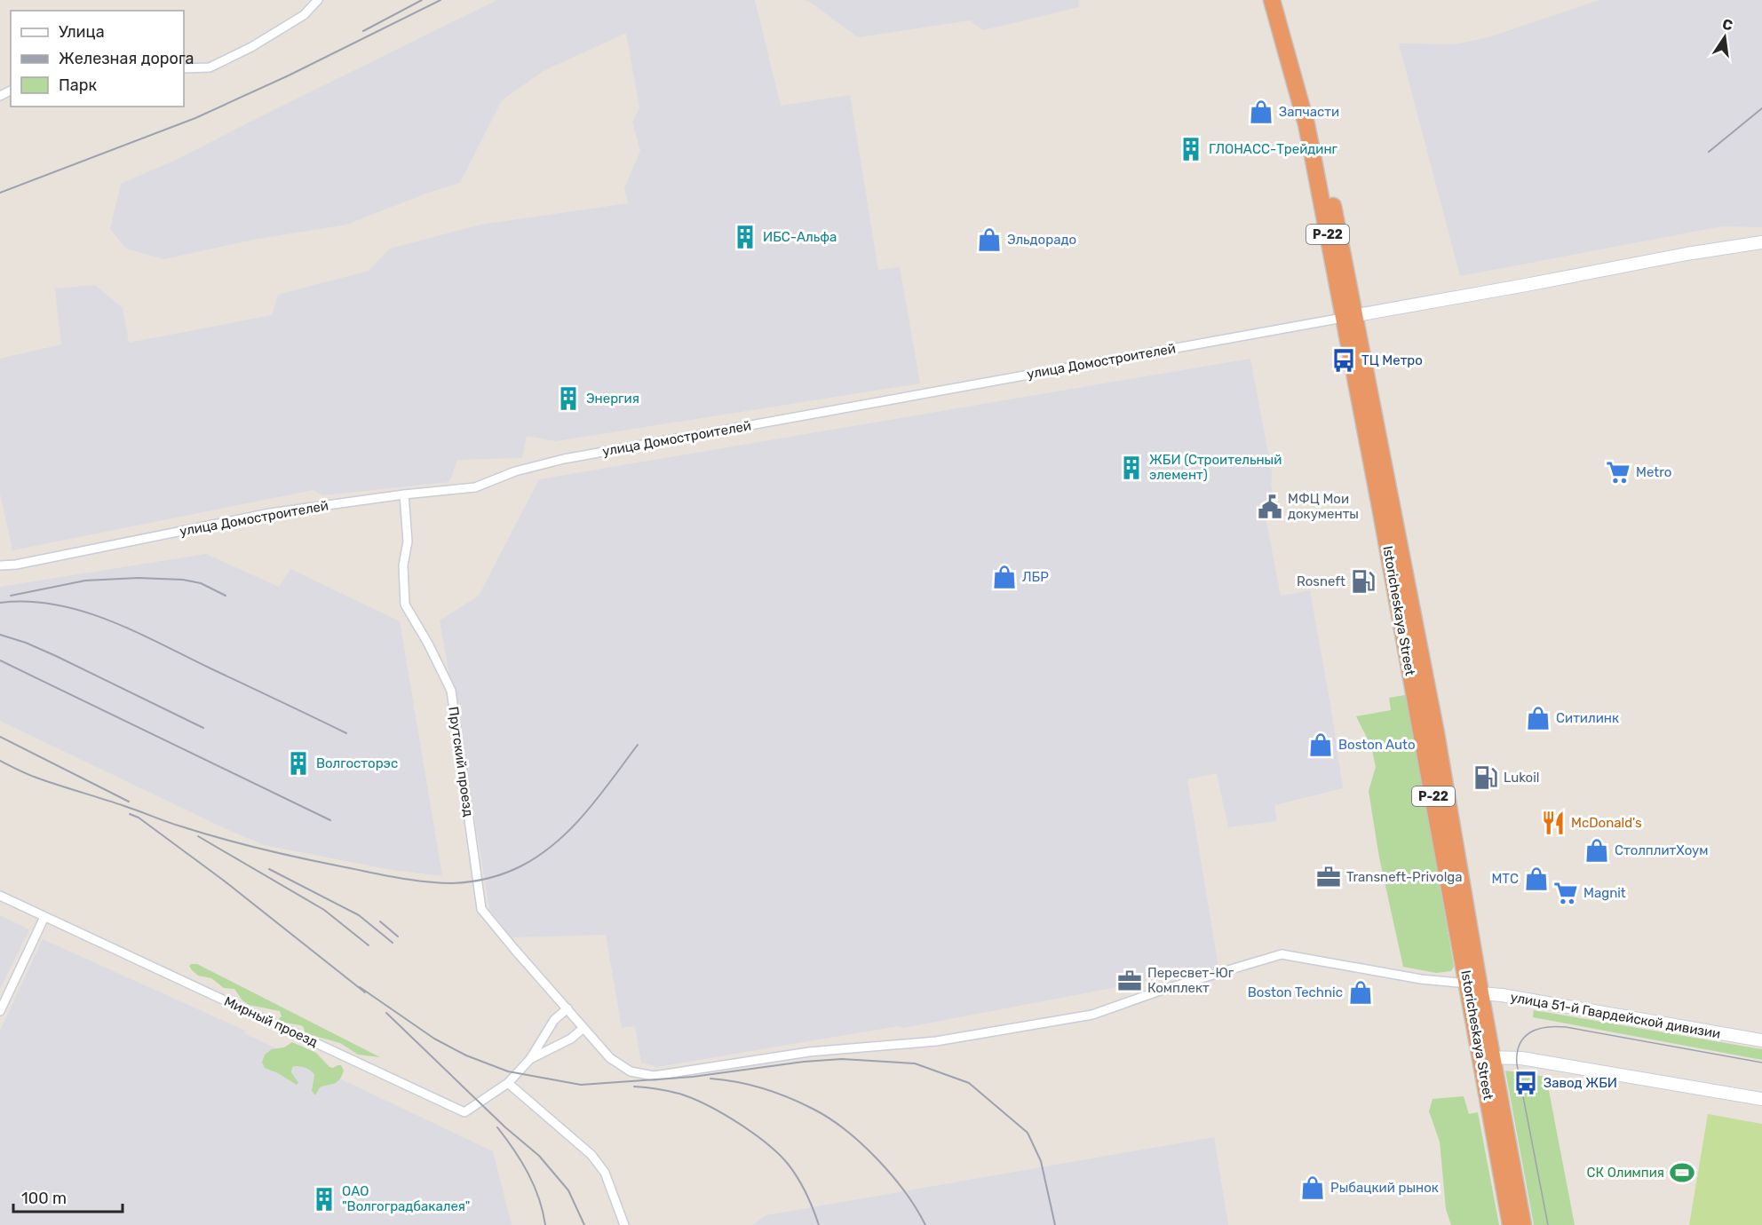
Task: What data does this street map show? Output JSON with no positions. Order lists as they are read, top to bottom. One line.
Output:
{"streets":{"highway":["Р-22","Istoricheskaya Street"],"main road":["улица 51-й Гвардейской дивизии"],"street":["улица Домостроителей","Прутский проезд","Мирный проезд"]},"crossings":[["улица Домостроителей","Istoricheskaya Street"],["улица Домостроителей","Прутский проезд"],["Istoricheskaya Street","Прутский проезд"],["Istoricheskaya Street","улица 51-й Гвардейской дивизии"],["Прутский проезд","улица 51-й Гвардейской дивизии"]],"places":{"shop":["Запчасти","Эльдорадо","ЛБР","Ситилинк","Boston Auto","СтолплитХоум","МТС","Boston Technic","Рыбацкий рынок"],"building":["ГЛОНАСС-Трейдинг","ИБС-Альфа","Энергия","ЖБИ (Строительный элемент)","Волгосторэс","ОАО \"Волгоградбакалея\""],"bus stop":["ТЦ Метро","Завод ЖБИ"],"supermarket":["Metro","Magnit"],"public building":["МФЦ Мои документы"],"fuel station":["Rosneft","Lukoil"],"restaurant":["McDonald's"],"office":["Transneft-Privolga","Пересвет-Юг Комплект"],"sports":["СК Олимпия"]},"legend":["Улица","Железная дорога","Парк"],"scale_bar":"100 m","north":"top"}
